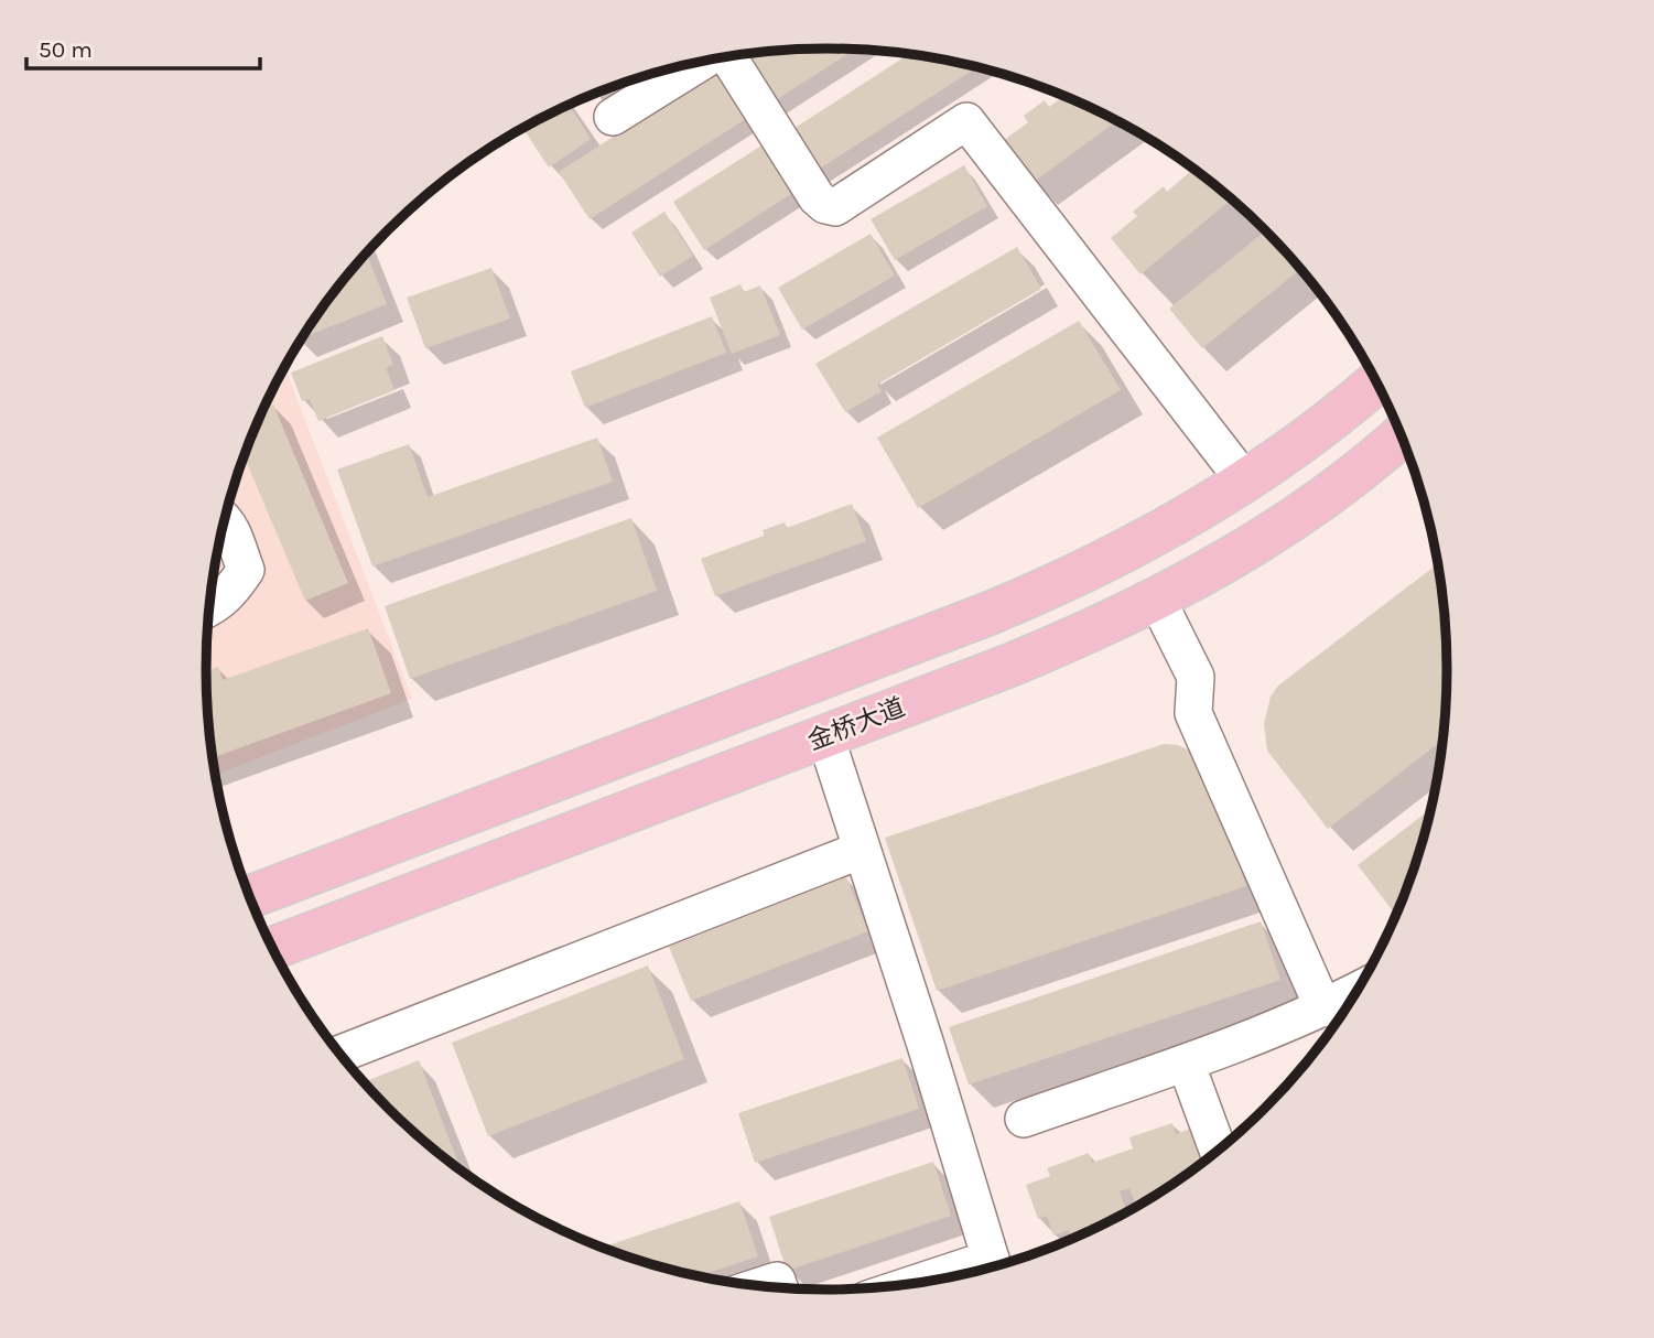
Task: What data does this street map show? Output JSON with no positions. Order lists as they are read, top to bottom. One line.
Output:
{"streets":{"highway":["金桥大道"]},"scale_bar":"50 m"}
